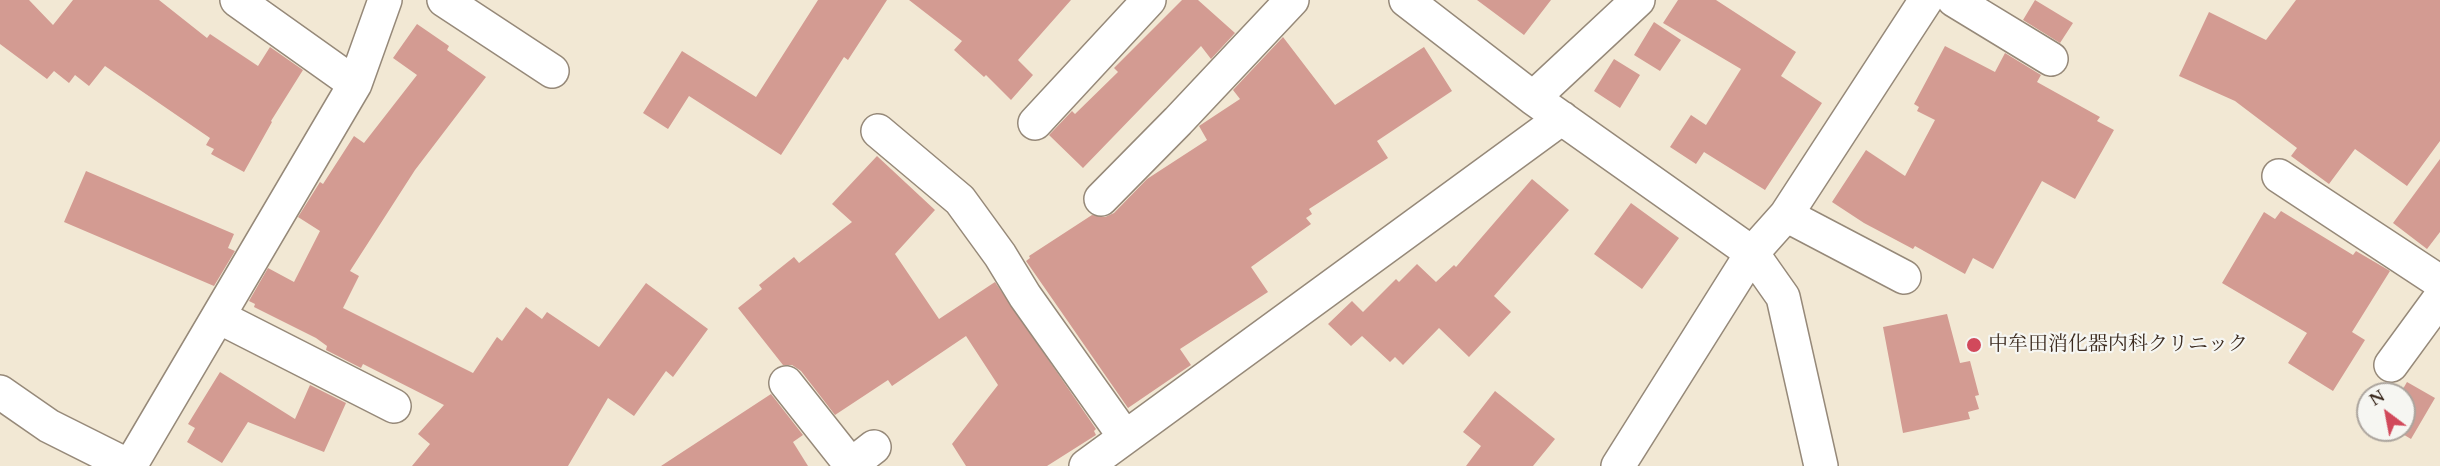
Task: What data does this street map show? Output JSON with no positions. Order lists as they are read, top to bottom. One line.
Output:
{"places":["中牟田消化器内科クリニック"],"north":"top left"}
